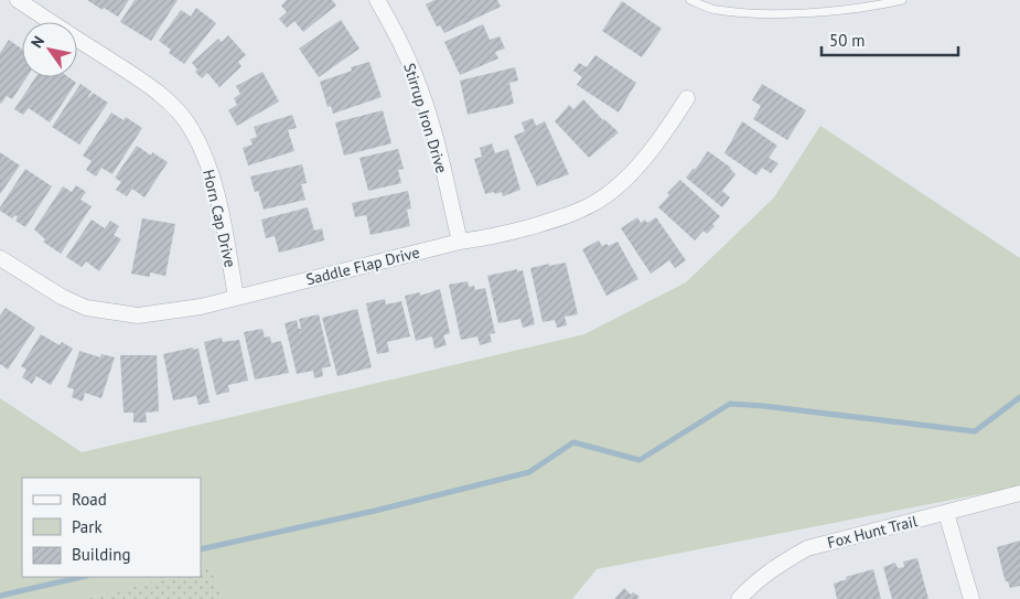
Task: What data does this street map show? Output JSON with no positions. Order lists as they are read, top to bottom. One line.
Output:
{"streets":{"street":["Stirrup Iron Drive","Horn Cap Drive","Saddle Flap Drive","Fox Hunt Trail"]},"crossings":[["Stirrup Iron Drive","Saddle Flap Drive"],["Horn Cap Drive","Saddle Flap Drive"]],"legend":["Road","Park","Building"],"scale_bar":"50 m","north":"top left"}
